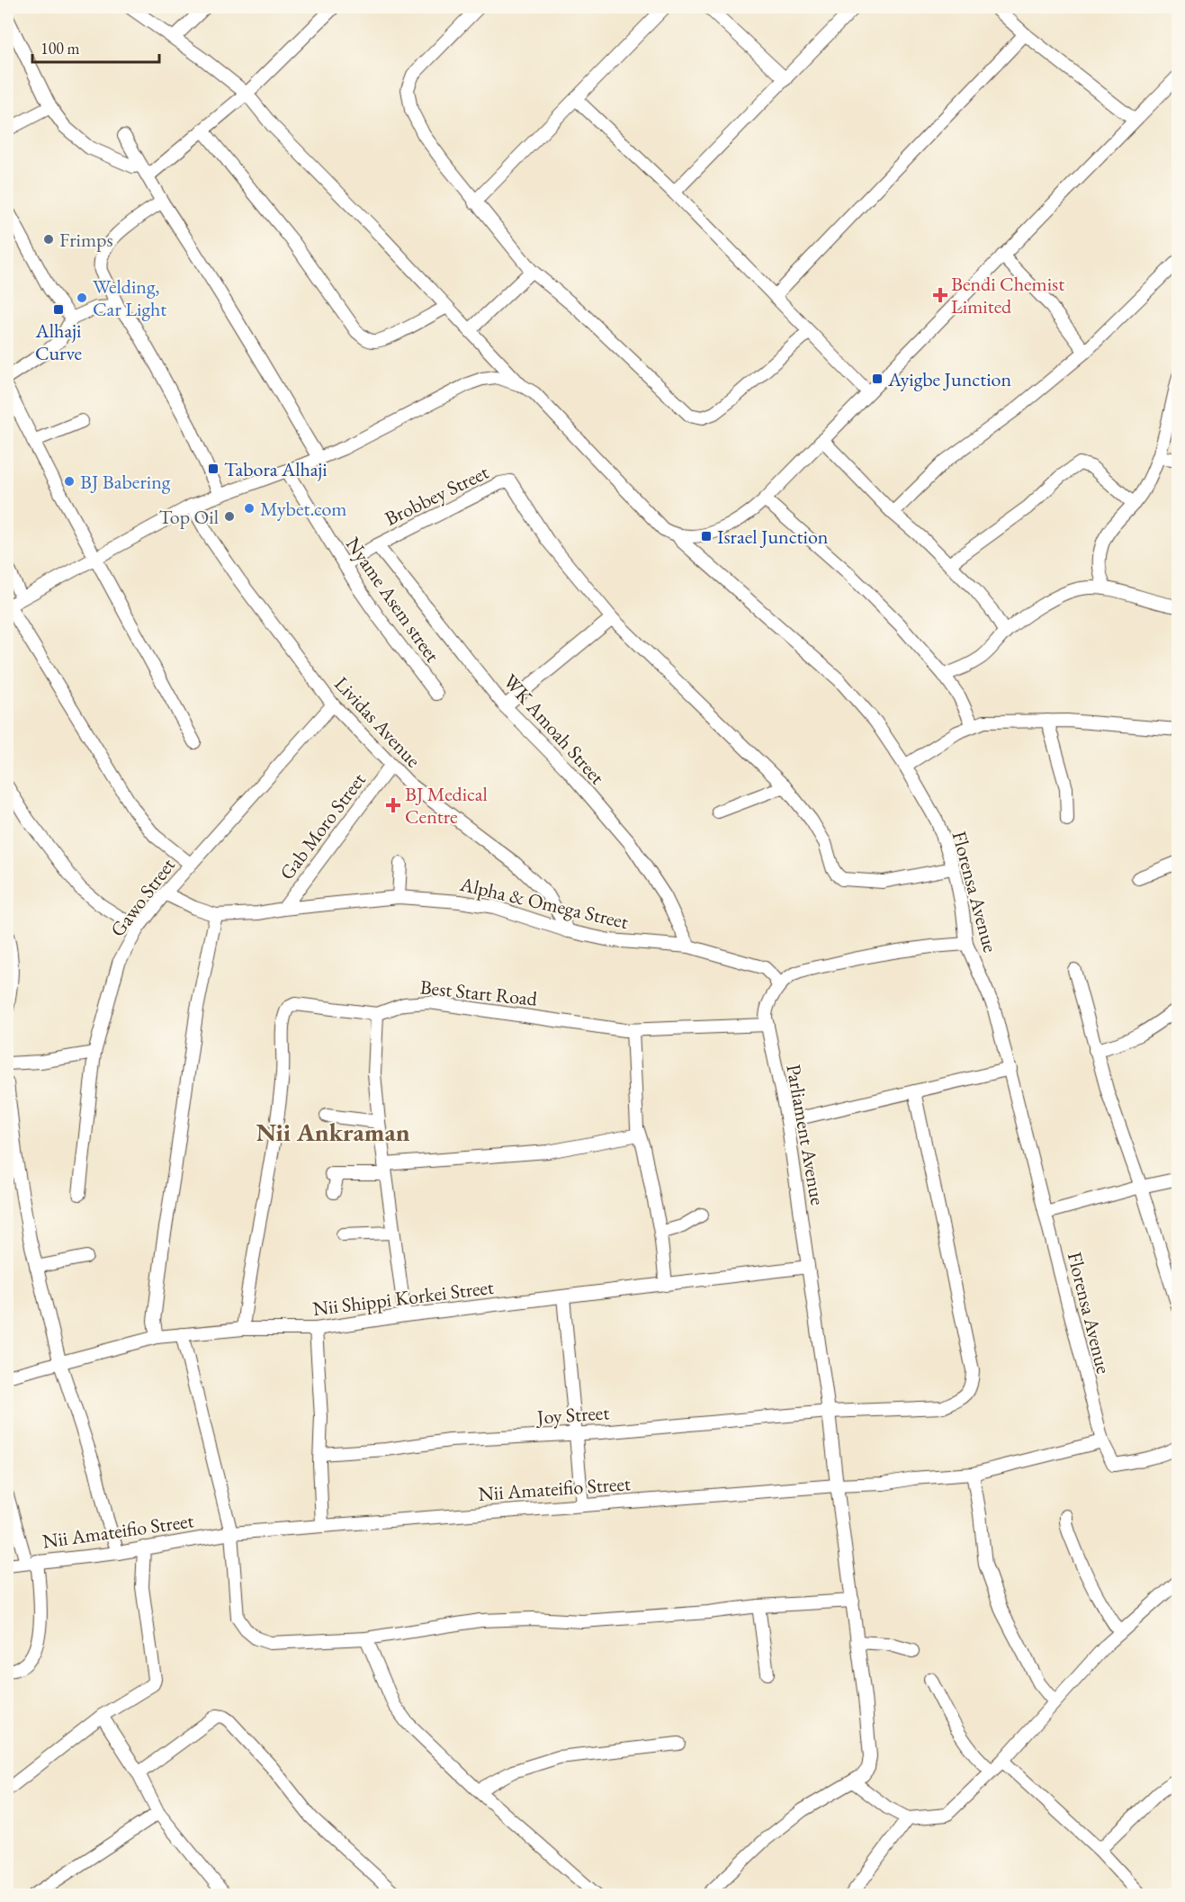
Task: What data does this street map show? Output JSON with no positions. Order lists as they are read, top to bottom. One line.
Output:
{"streets":{"street":["Brobbey Street","Nyame Asem street","Lividas Avenue","WK Amoah Street","Gab Moro Street","Florensa Avenue","Gawo Street","Alpha & Omega Street","Best Start Road","Parliament Avenue","Nii Shippi Korkei Street","Joy Street","Nii Amateifio Street"]},"crossings":[["Brobbey Street","Nyame Asem street"],["Brobbey Street","WK Amoah Street"],["Lividas Avenue","Gab Moro Street"],["Lividas Avenue","Gawo Street"],["Lividas Avenue","Alpha & Omega Street"],["WK Amoah Street","Alpha & Omega Street"],["Gab Moro Street","Alpha & Omega Street"],["Florensa Avenue","Parliament Avenue"],["Florensa Avenue","Nii Amateifio Street"],["Gawo Street","Alpha & Omega Street"],["Alpha & Omega Street","Parliament Avenue"],["Best Start Road","Parliament Avenue"],["Best Start Road","Nii Shippi Korkei Street"],["Parliament Avenue","Nii Shippi Korkei Street"],["Parliament Avenue","Joy Street"],["Parliament Avenue","Nii Amateifio Street"]],"districts":["Nii Ankraman"],"places":{"other":["Frimps","Welding, Car Light","BJ Babering","Mybet.com","Top Oil"],"health":["Bendi Chemist Limited","BJ Medical Centre"],"transit":["Alhaji Curve","Ayigbe Junction","Tabora Alhaji","Israel Junction"]},"scale_bar":"100 m"}
